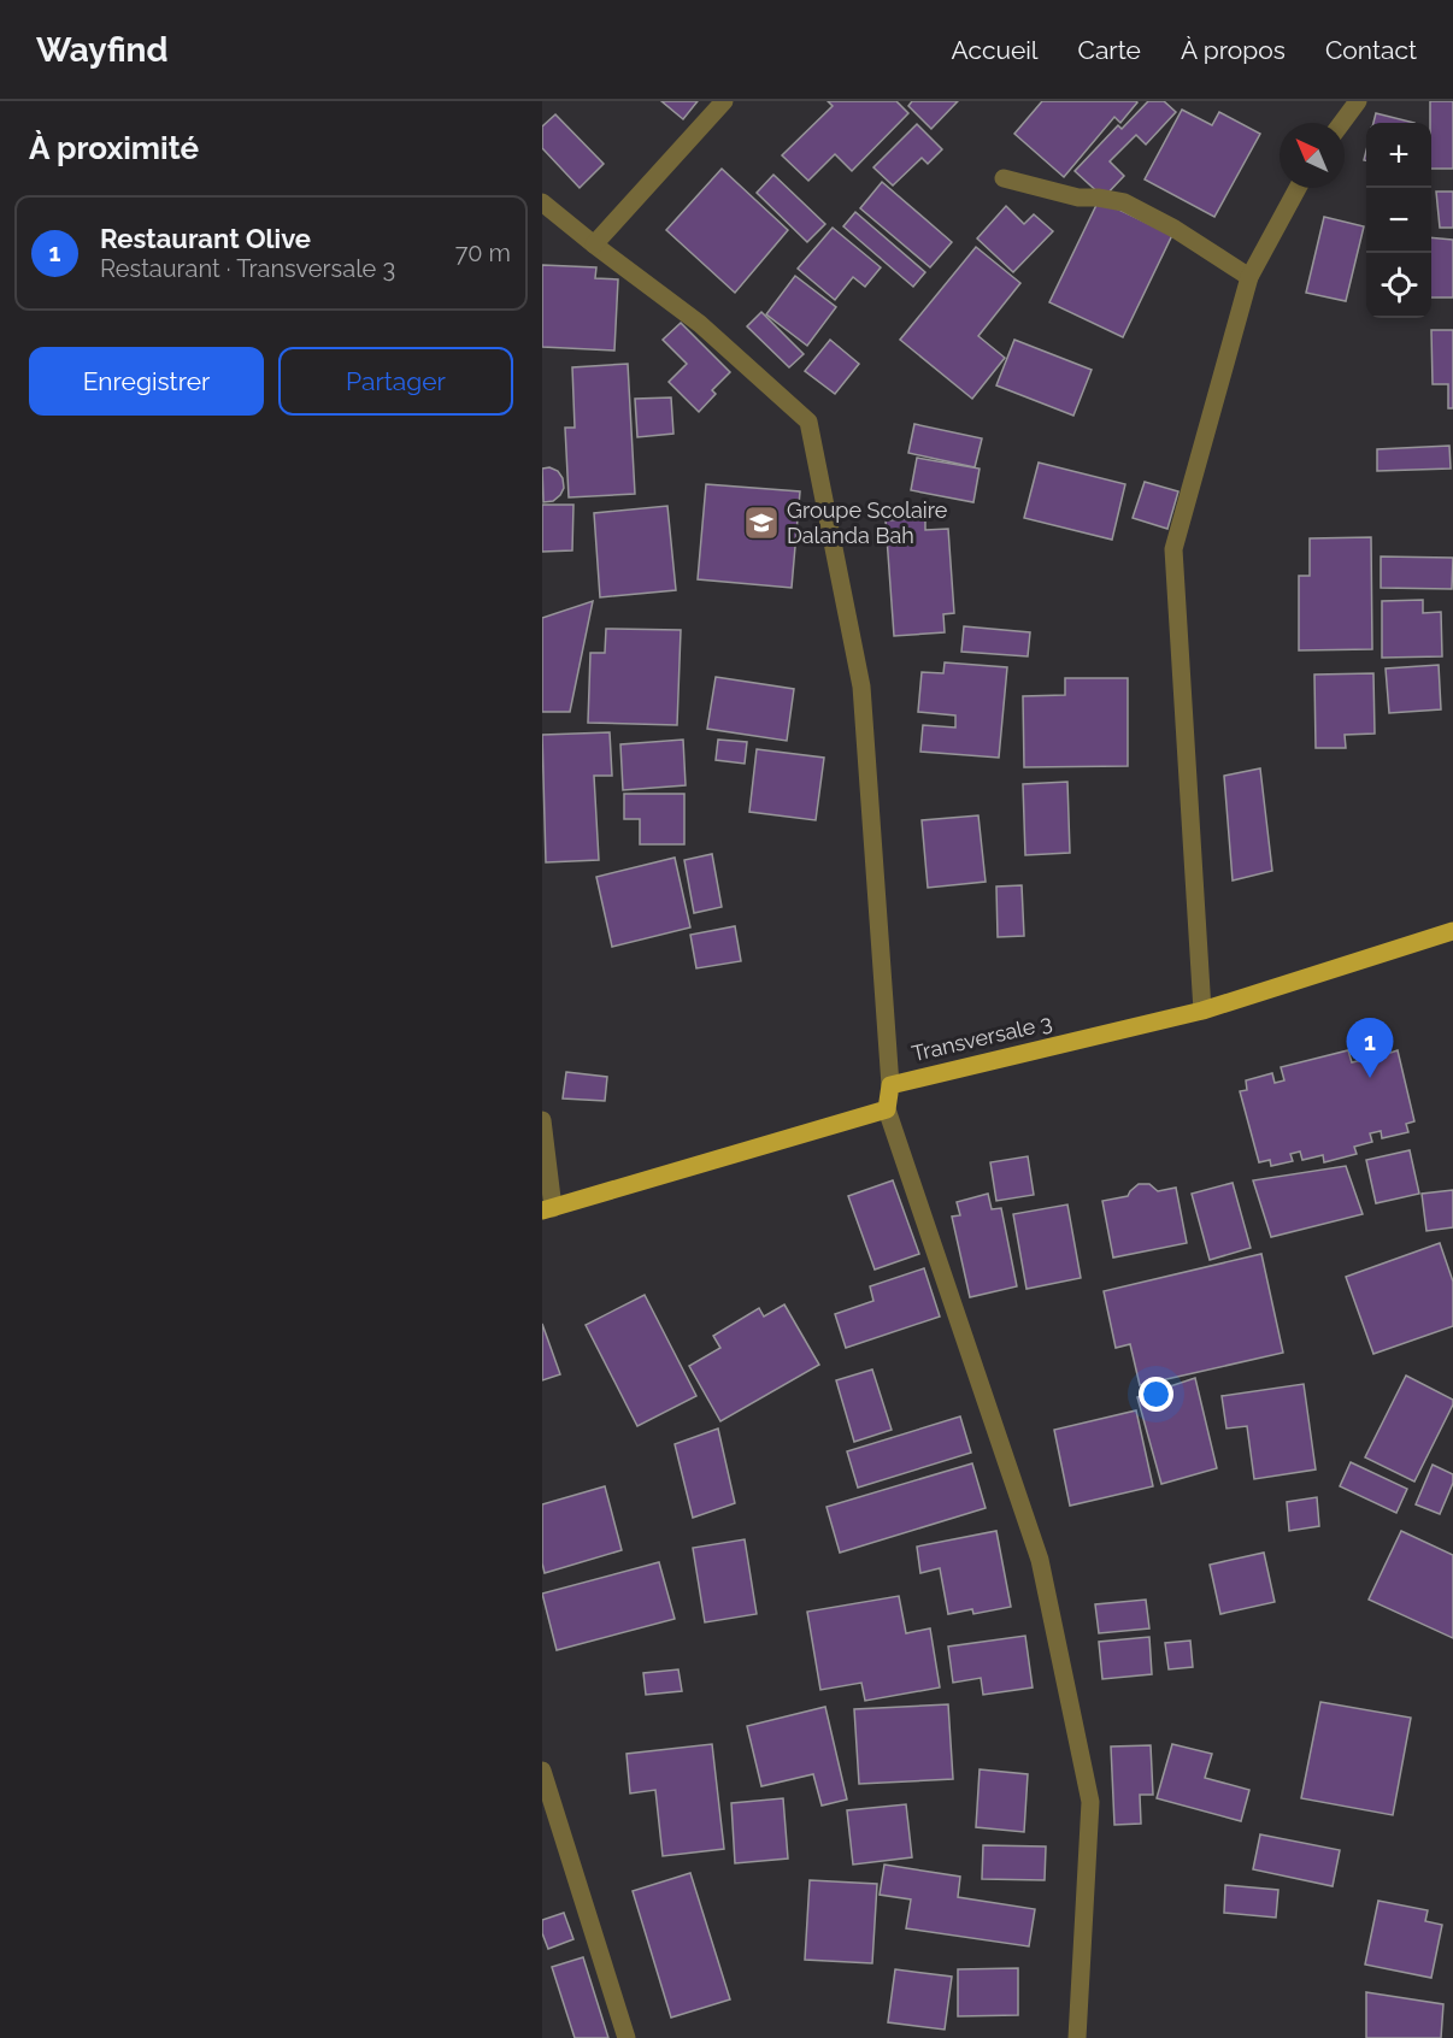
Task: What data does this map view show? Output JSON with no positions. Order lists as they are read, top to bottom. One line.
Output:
{"streets":{"main road":["Transversale 3"]},"places":{"school or university":["Groupe Scolaire Dalanda Bah"]},"north":"top left","page":{"header":"Wayfind","nav":["Accueil","Carte","À propos","Contact"],"heading":"À proximité","map_buttons":["+","−"],"list":[{"mark":"1","name":"Restaurant Olive","note":"Restaurant · Transversale 3","value":"70 m"}],"buttons":["Enregistrer","Partager"],"pins":"1"}}
